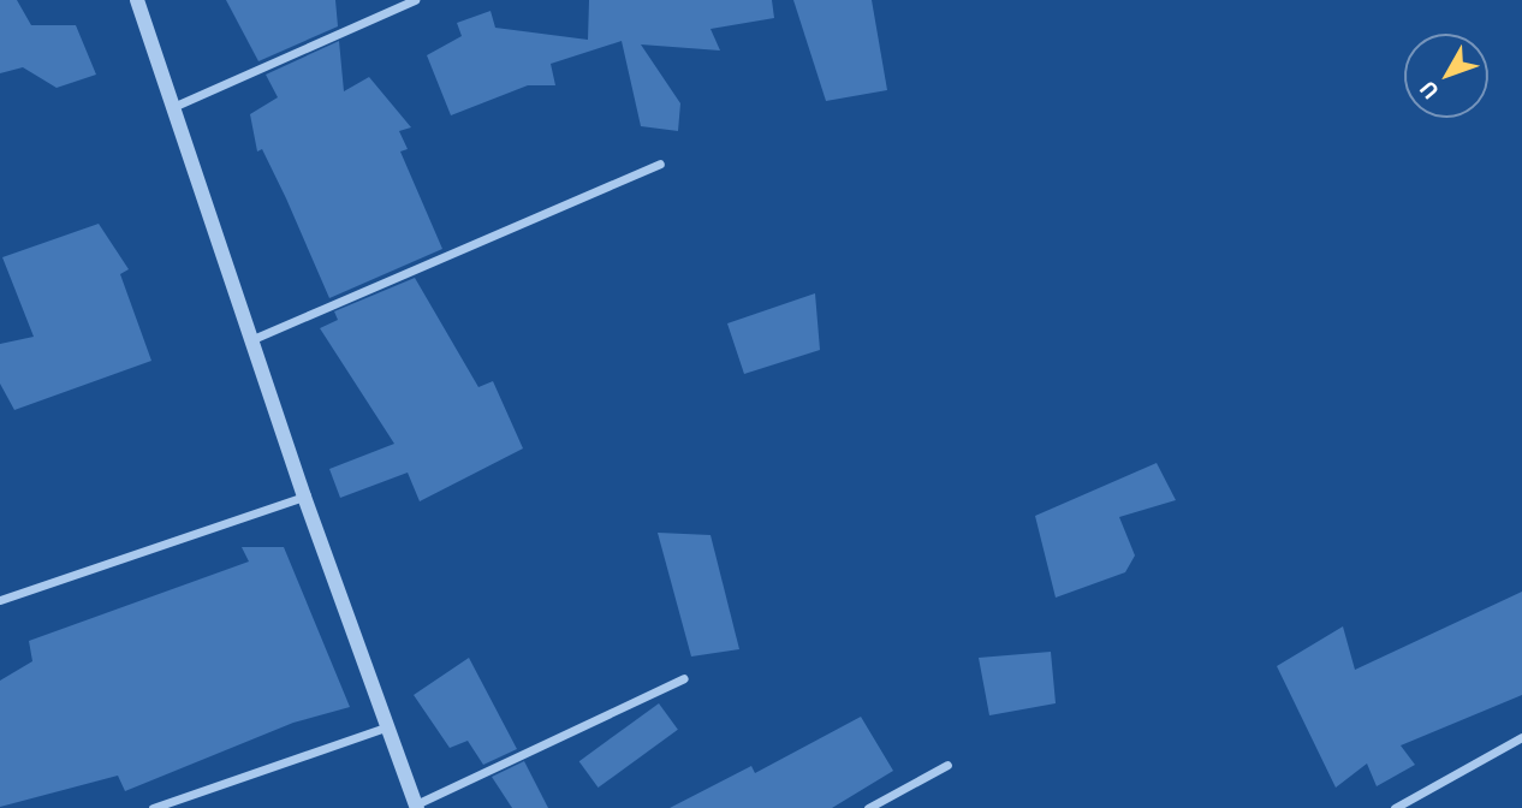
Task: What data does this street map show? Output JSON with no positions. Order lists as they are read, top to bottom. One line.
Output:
{"north":"bottom left"}
